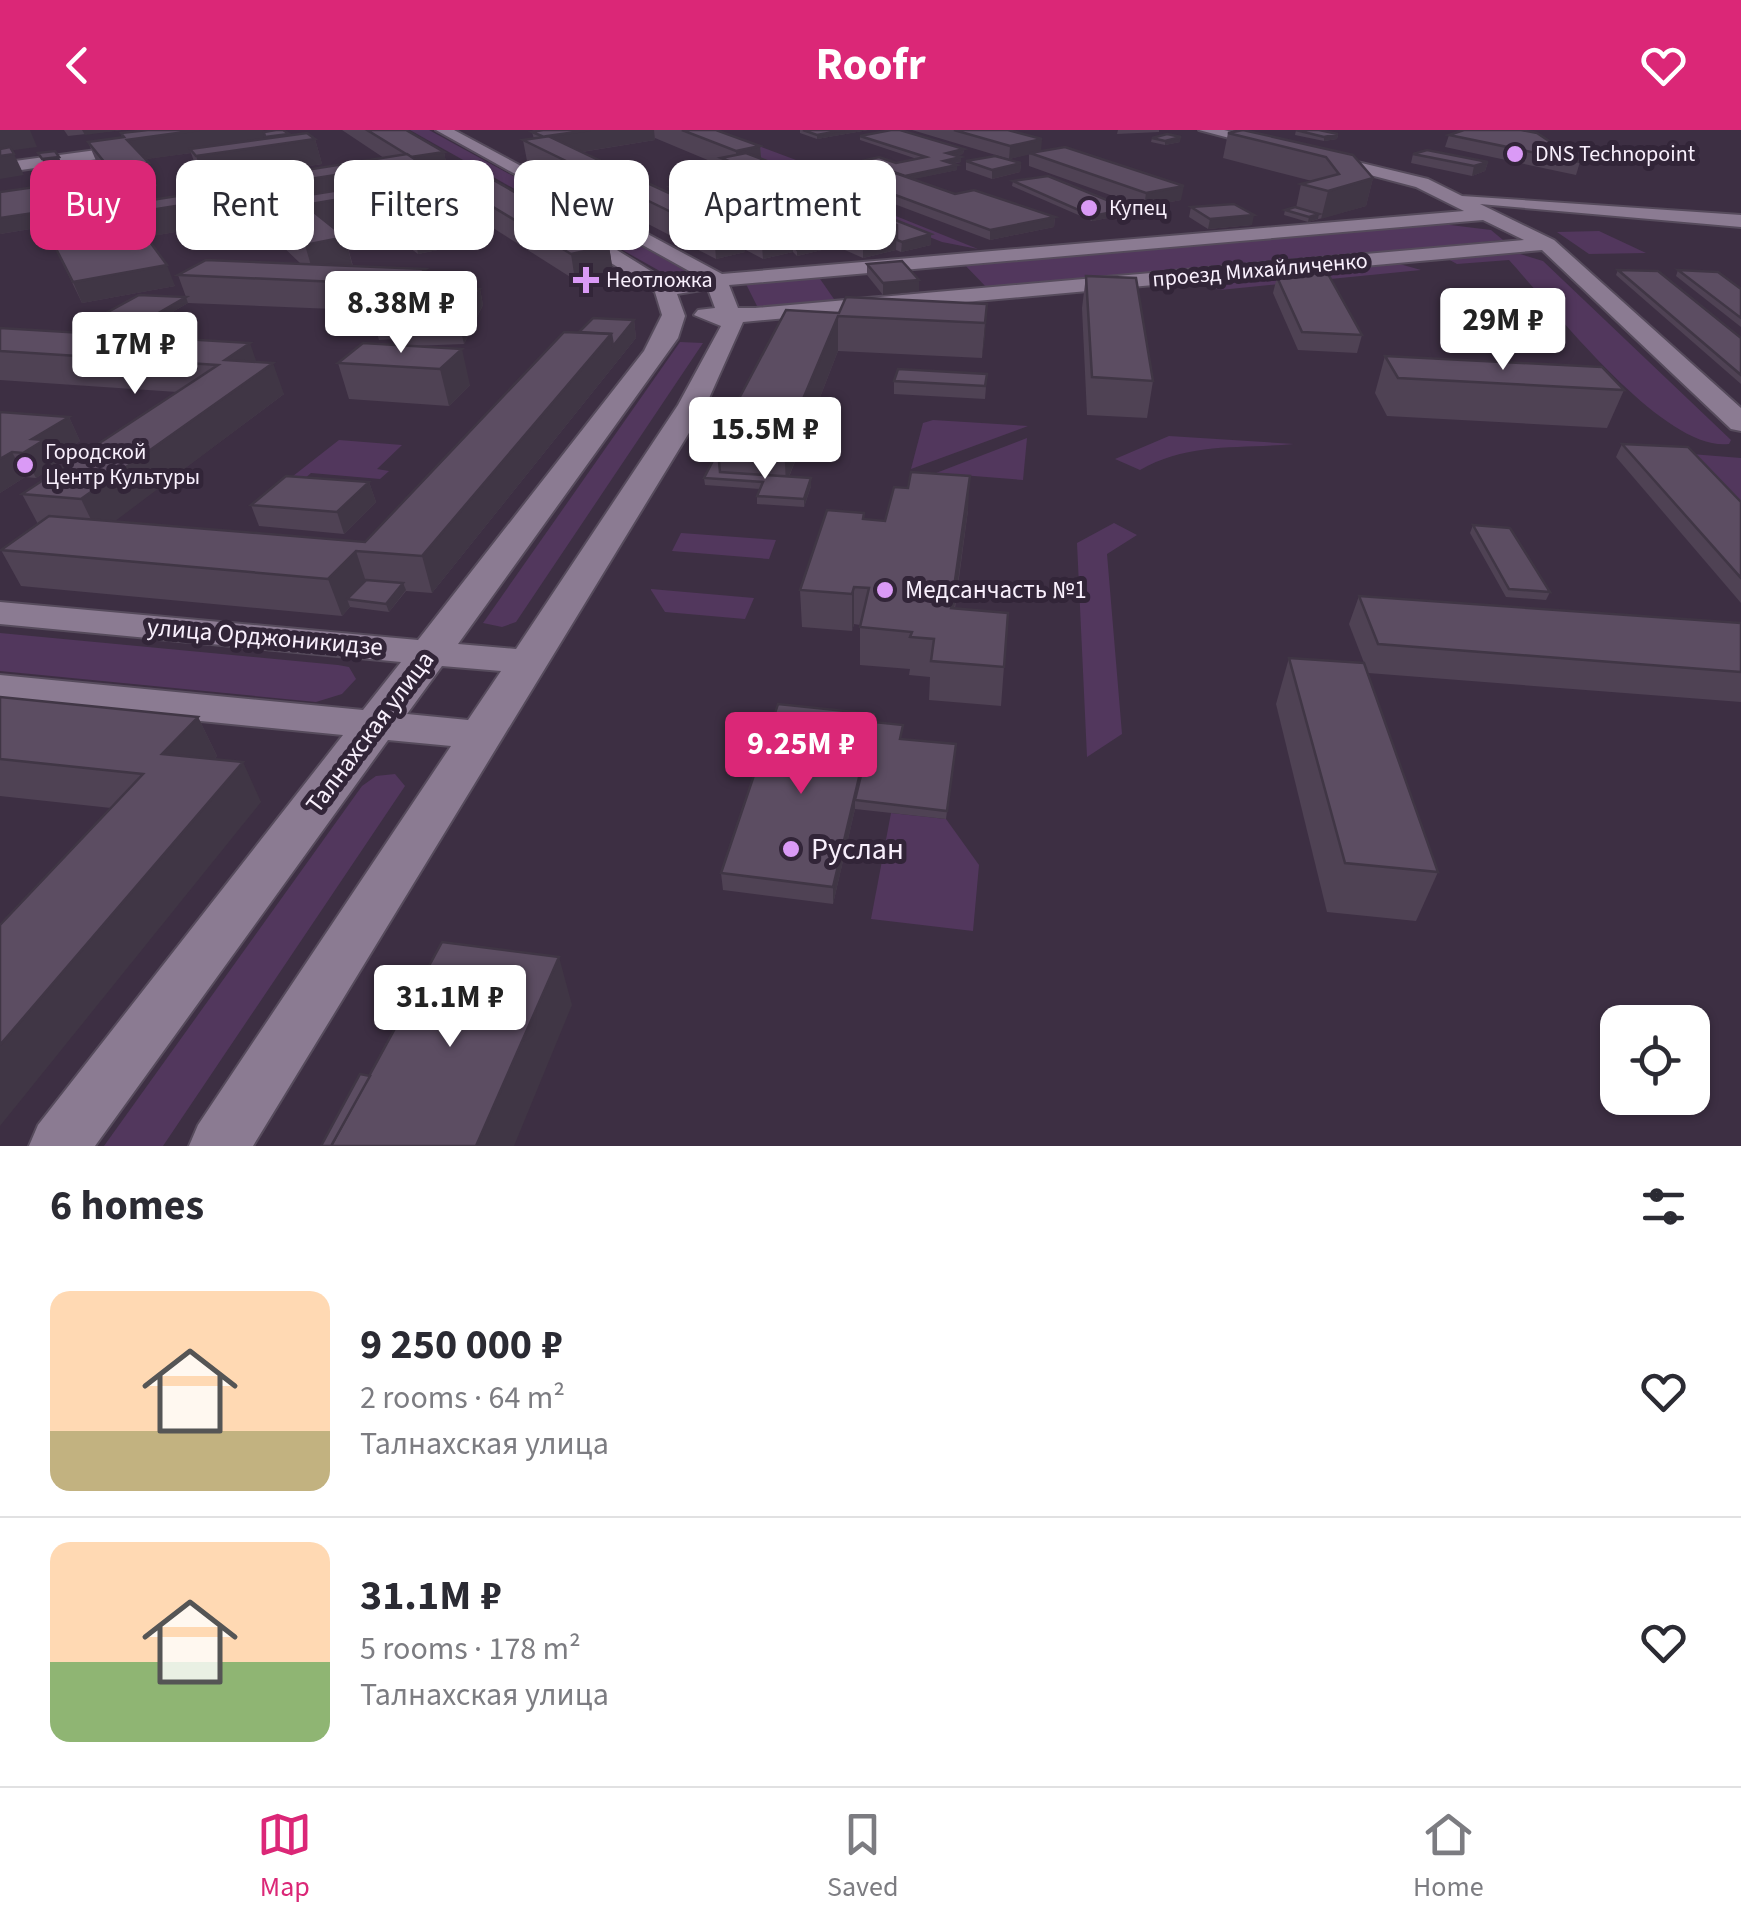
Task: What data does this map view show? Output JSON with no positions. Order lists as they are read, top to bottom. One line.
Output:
{"streets":{"street":["проезд Михайличенко","улица Орджоникидзе","Талнахская улица"]},"crossings":[["проезд Михайличенко","Талнахская улица"],["улица Орджоникидзе","Талнахская улица"]],"places":{"other":["DNS Technopoint","Купец","Городской Центр Культуры","Медсанчасть №1","Руслан"],"health":["Неотложка"]},"page":{"header":"Roofr","chip":["Buy","Rent","Filters","New","Apartment"],"price":["8.38M ₽","29M ₽","17M ₽","15.5M ₽","9.25M ₽","31.1M ₽"],"heading":"6 homes","list":[{"name":"9 250 000 ₽","note":"2 rooms · 64 m² · Талнахская улица"},{"name":"31.1M ₽","note":"5 rooms · 178 m² · Талнахская улица"}],"tabs":["Map","Saved","Home"]}}
